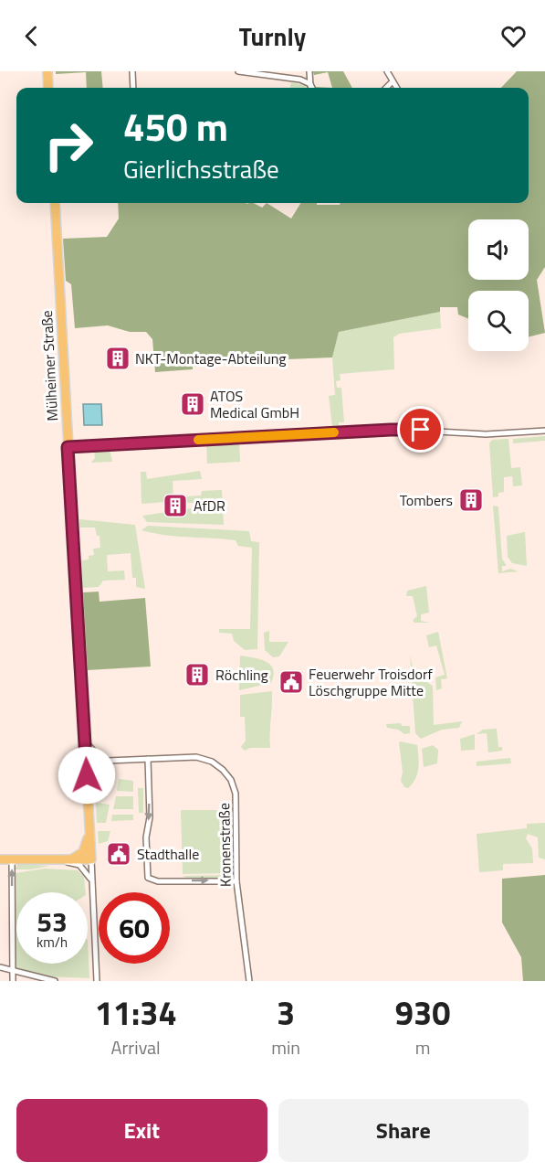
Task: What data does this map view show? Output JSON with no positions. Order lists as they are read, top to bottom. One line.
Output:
{"streets":{"main road":["Mülheimer Straße"],"street":["Kronenstraße"]},"crossings":[["Mülheimer Straße","Kronenstraße"]],"places":{"building":["NKT-Montage-Abteilung","ATOS Medical GmbH","Tombers","AfDR","Röchling"],"public building":["Feuerwehr Troisdorf Löschgruppe Mitte","Stadthalle"]},"page":{"header":"Turnly","turn":["450 m","Gierlichsstraße"],"speed":"53 km/h","limit":"60","eta":["11:34","Arrival","3","min","930","m"],"buttons":["Exit","Share"]}}
